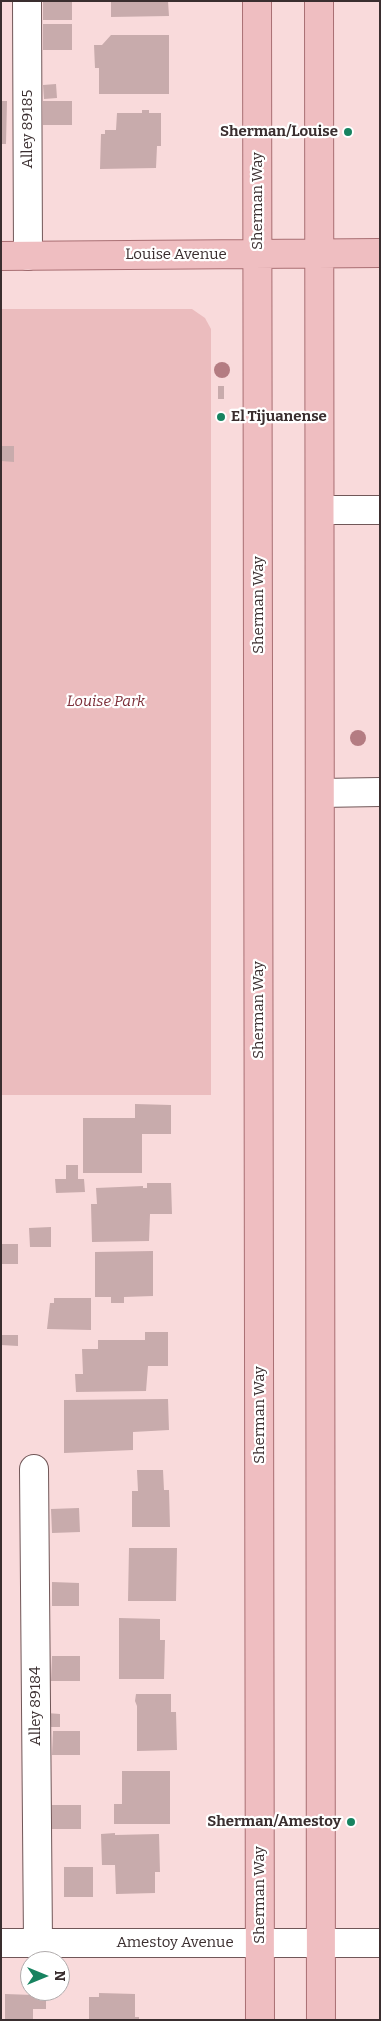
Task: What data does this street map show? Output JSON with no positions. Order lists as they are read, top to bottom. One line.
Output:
{"streets":{"main road":["Sherman Way","Louise Avenue"],"street":["Alley 89185","Alley 89184","Amestoy Avenue"]},"crossings":[["Alley 89185","Louise Avenue"],["Sherman Way","Louise Avenue"],["Sherman Way","Amestoy Avenue"],["Alley 89184","Amestoy Avenue"]],"parks":["Louise Park"],"places":["Sherman/Louise","El Tijuanense","Sherman/Amestoy"],"north":"right"}
